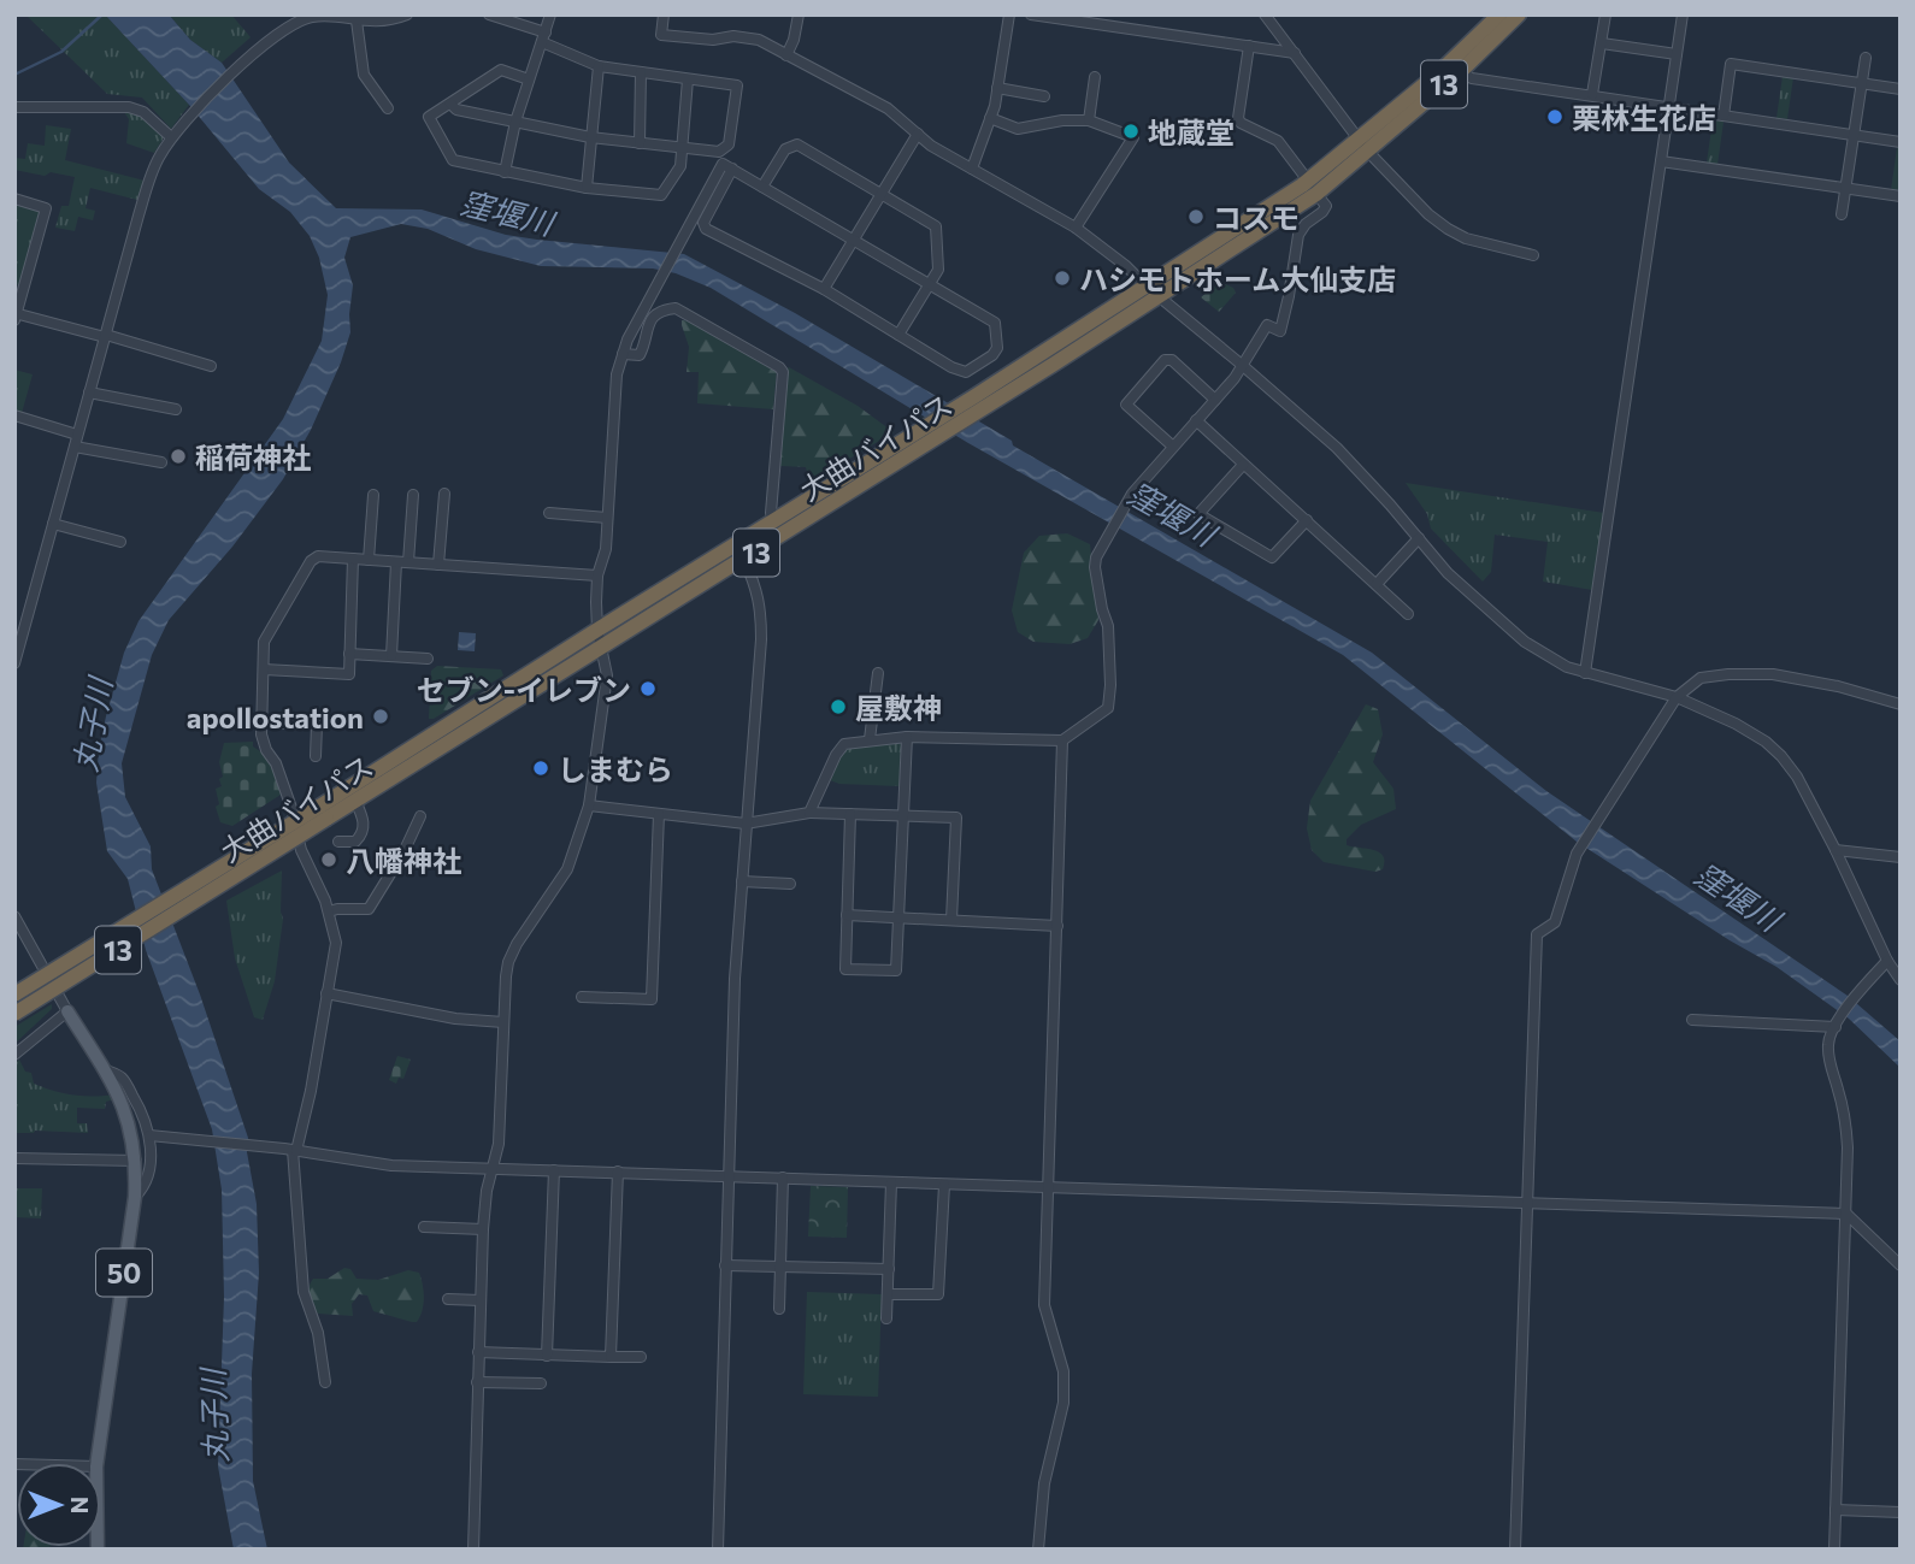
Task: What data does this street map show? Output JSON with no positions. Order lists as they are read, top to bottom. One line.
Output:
{"streets":{"highway":["13","大曲バイパス"],"main road":["50"]},"water":["窪堰川","丸子川"],"places":["栗林生花店","地蔵堂","コスモ","ハシモトホーム大仙支店","稲荷神社","セブン-イレブン","屋敷神","apollostation","しまむら","八幡神社"],"north":"right"}
